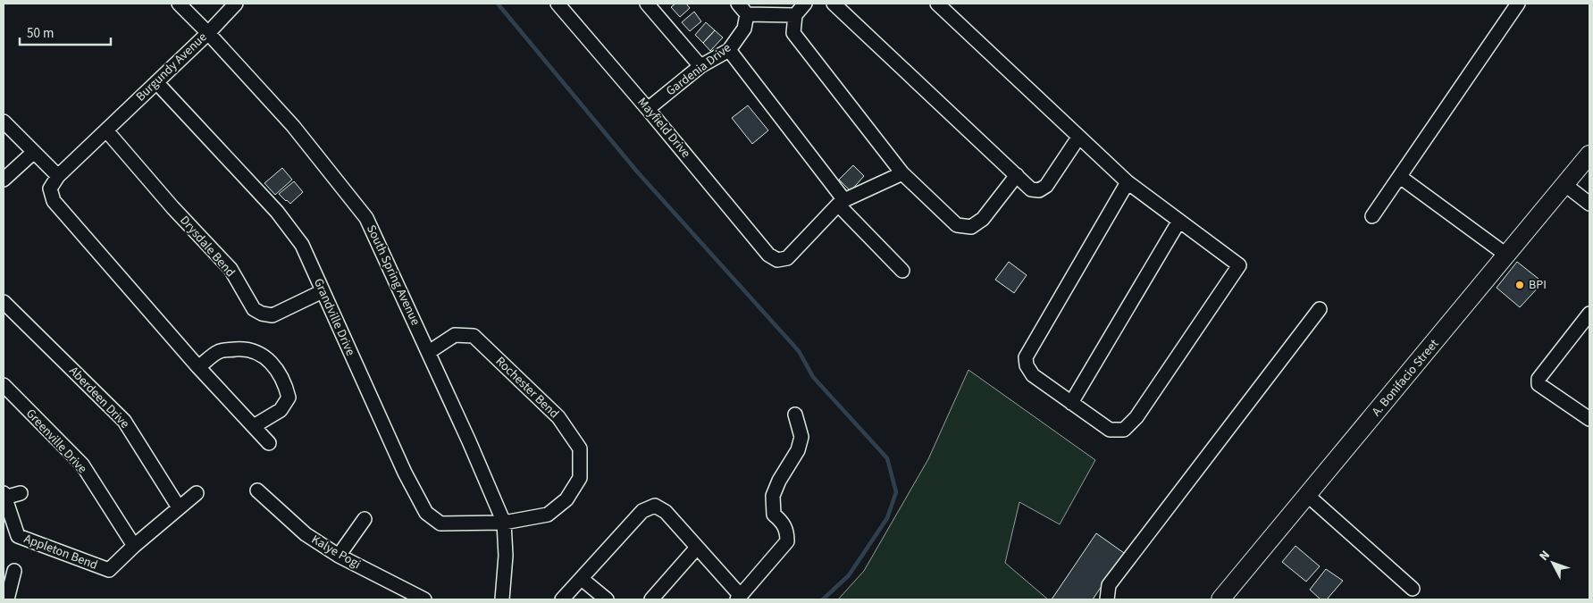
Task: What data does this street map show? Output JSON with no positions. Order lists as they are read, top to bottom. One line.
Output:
{"streets":{"main road":["A. Bonifacio Street"],"street":["Burgundy Avenue","Gardenia Drive","Mayfield Drive","Drysdale Bend","South Spring Avenue","Grandville Drive","Rochester Bend","Aberdeen Drive","Greenville Drive","Appleton Bend","Kalye Pogi"]},"crossings":[["Burgundy Avenue","Drysdale Bend"],["Burgundy Avenue","South Spring Avenue"],["Burgundy Avenue","Grandville Drive"],["Gardenia Drive","Mayfield Drive"],["Drysdale Bend","Grandville Drive"],["South Spring Avenue","Grandville Drive"],["South Spring Avenue","Rochester Bend"],["Grandville Drive","Rochester Bend"],["Aberdeen Drive","Appleton Bend"],["Greenville Drive","Appleton Bend"]],"places":["BPI"],"scale_bar":"50 m","north":"top left"}
